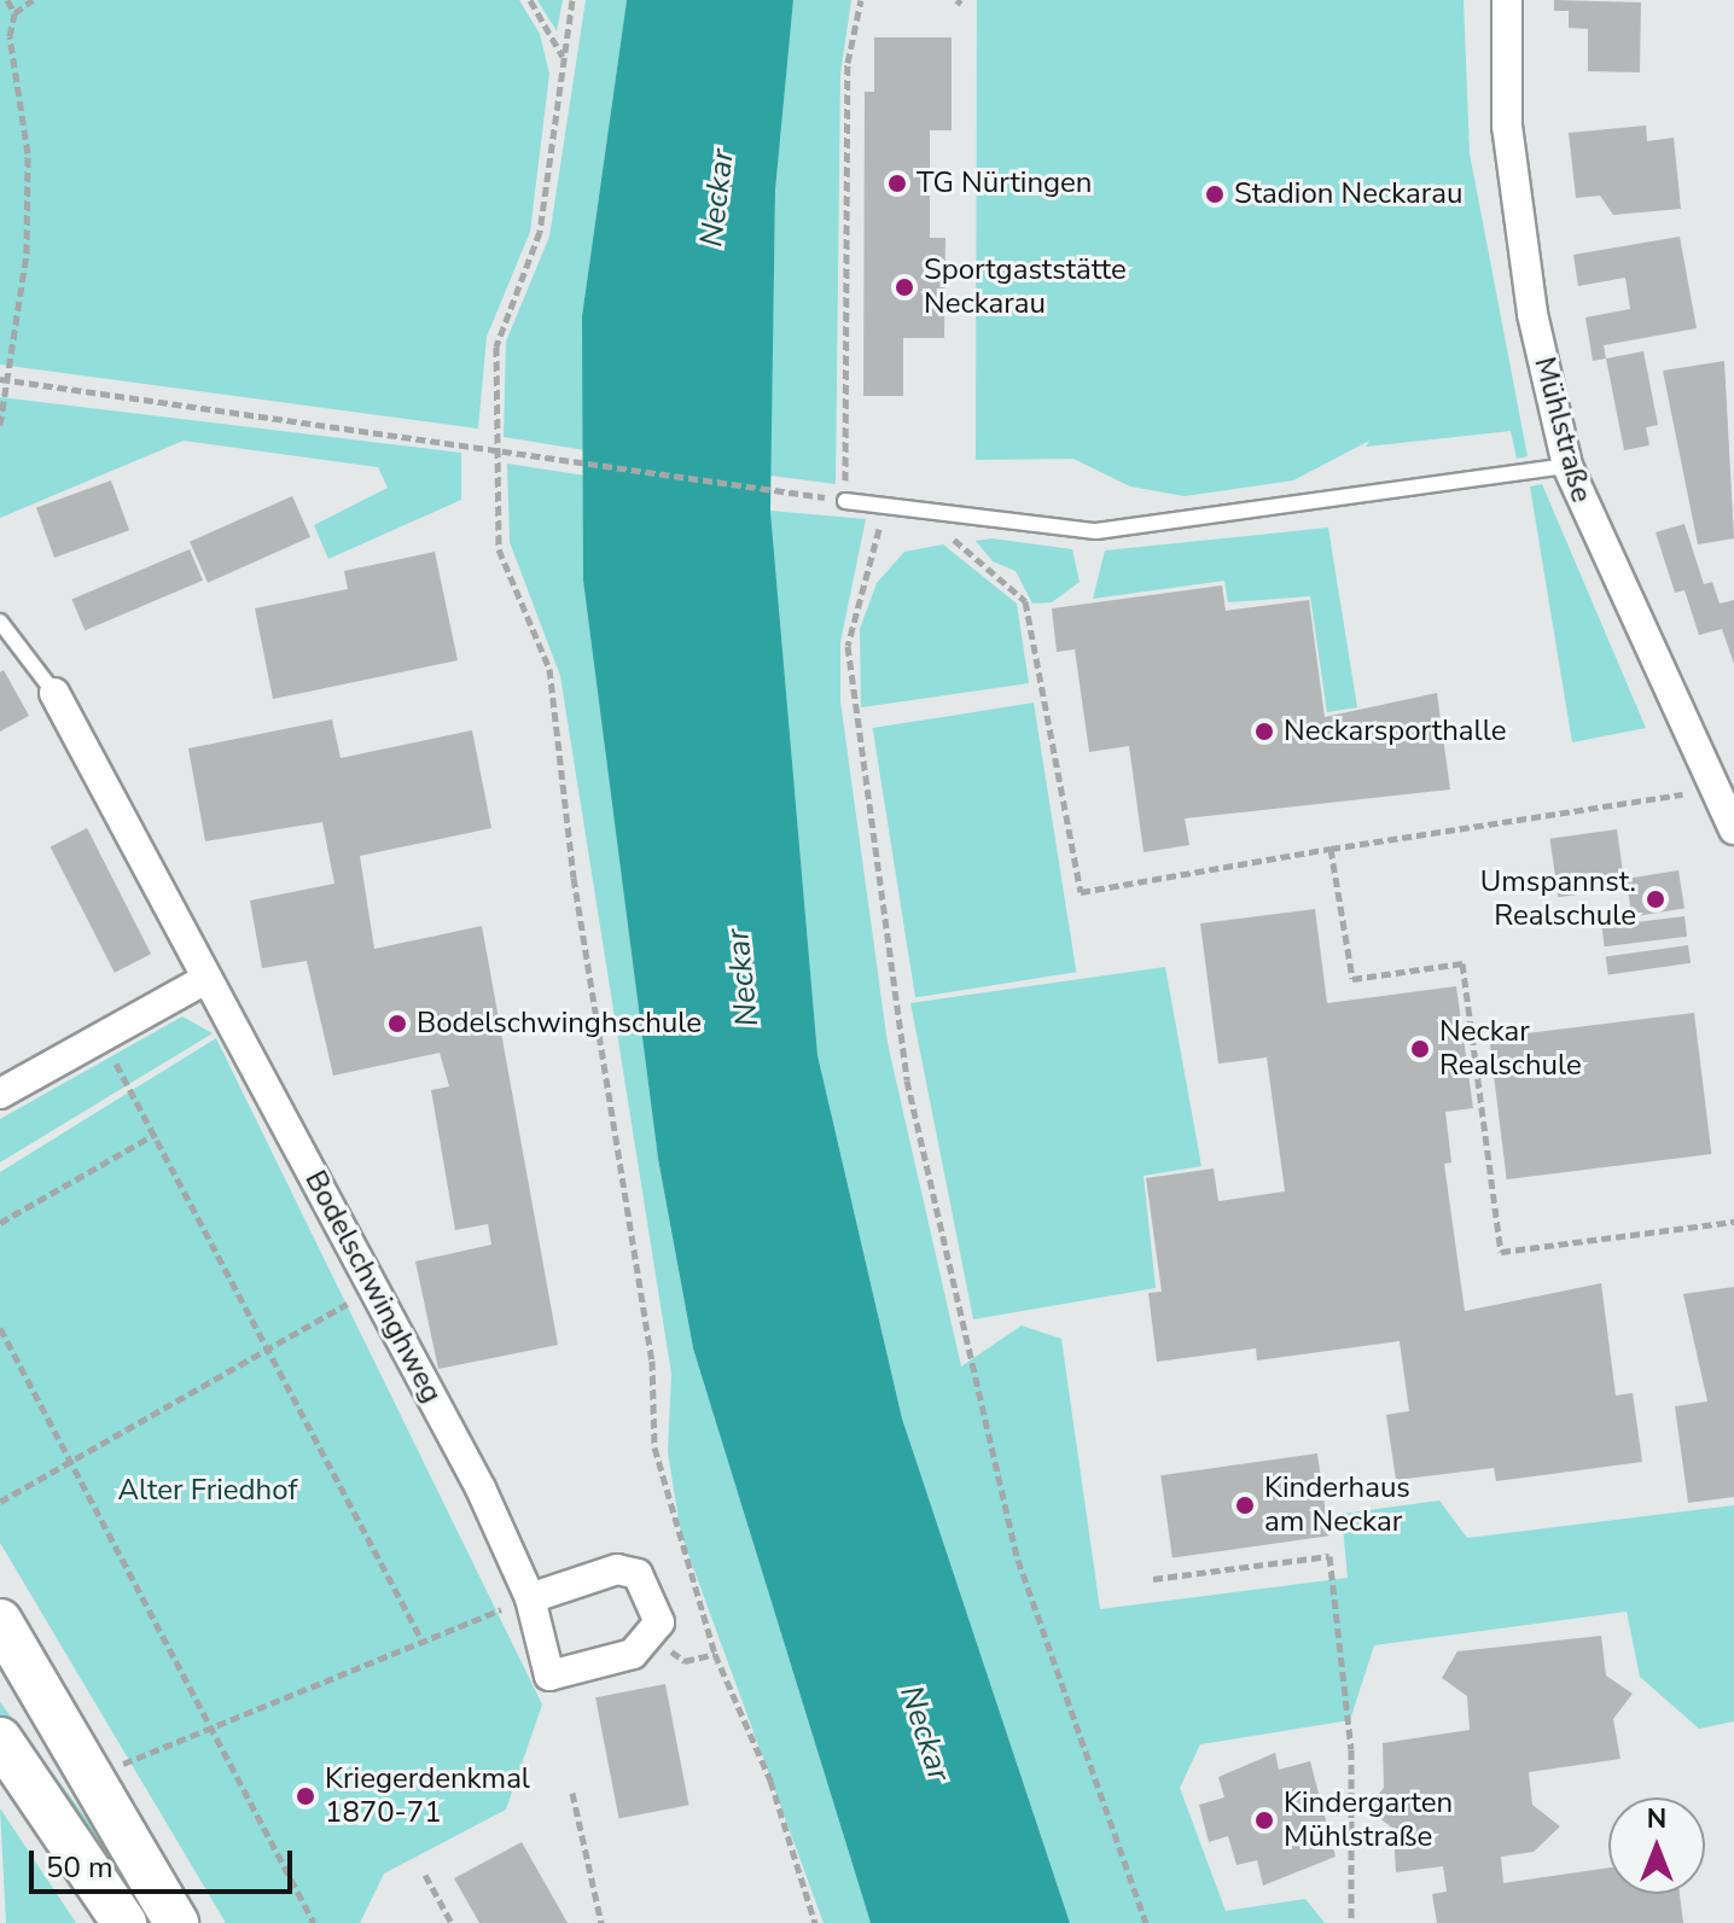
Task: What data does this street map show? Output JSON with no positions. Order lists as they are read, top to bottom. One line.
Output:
{"streets":{"street":["Mühlstraße","Bodelschwinghweg"]},"water":["Neckar"],"parks":["Alter Friedhof"],"places":["TG Nürtingen","Stadion Neckarau","Sportgaststätte Neckarau","Neckarsporthalle","Umspannst. Realschule","Bodelschwinghschule","Neckar Realschule","Kinderhaus am Neckar","Kriegerdenkmal 1870-71","Kindergarten Mühlstraße"],"scale_bar":"50 m","north":"top"}
